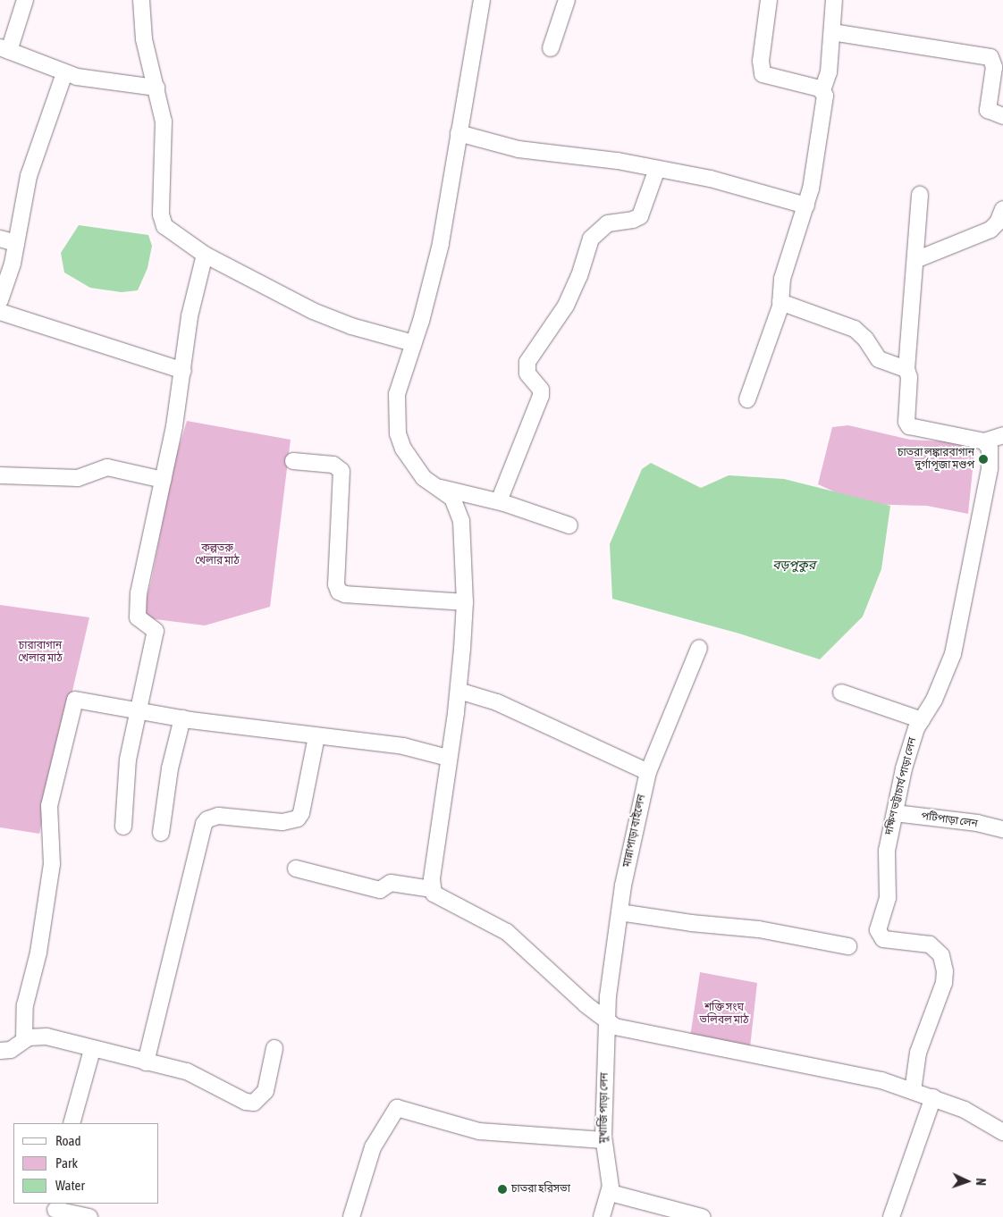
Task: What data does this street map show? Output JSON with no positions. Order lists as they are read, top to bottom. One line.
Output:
{"streets":{"street":["দক্ষিণ ভট্টাচার্য পাড়া লেন","পটিপাড়া লেন","মান্নাপাড়া বাইলেন","মুখার্জি পাড়া লেন"]},"crossings":[["দক্ষিণ ভট্টাচার্য পাড়া লেন","পটিপাড়া লেন"],["মান্নাপাড়া বাইলেন","মুখার্জি পাড়া লেন"]],"water":["বড়পুকুর"],"parks":["কল্পতরু খেলার মাঠ","চারাবাগান খেলার মাঠ","শক্তি সংঘ ভলিবল মাঠ"],"places":["চাতরা লঙ্কারবাগান দুর্গাপূজা মণ্ডপ","চাতরা হরিসভা"],"legend":["Road","Park","Water"],"north":"right"}
